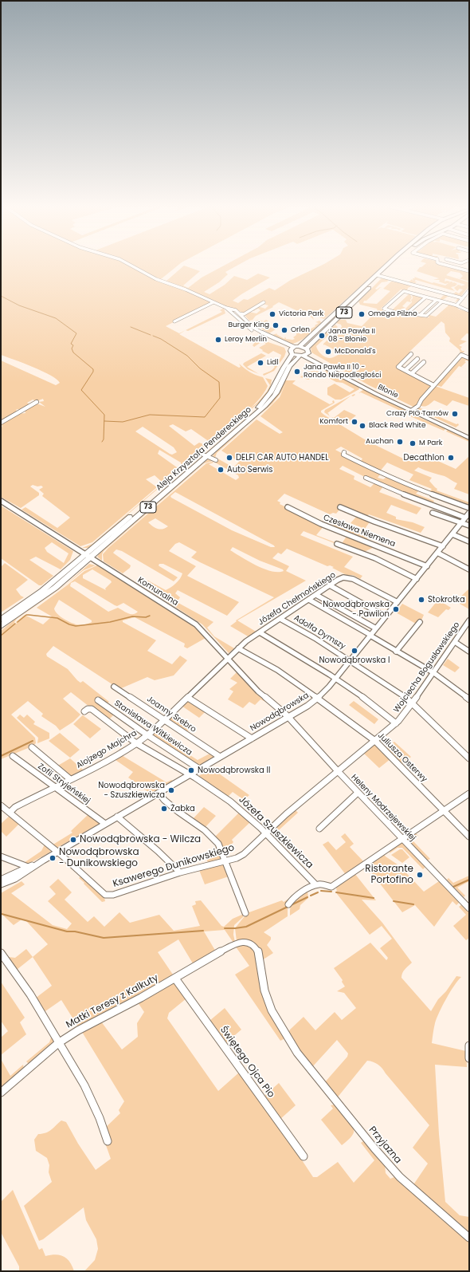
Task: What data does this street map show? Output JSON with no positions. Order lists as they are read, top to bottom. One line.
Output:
{"streets":{"main road":["73","Błonie","Aleja Krzysztofa Pendereckiego"],"street":["Czesława Niemena","Komunalna","Józefa Chełmońskiego","Adolfa Dymszy","Wojciecha Bogusławskiego","Nowodąbrowska","Joanny Srebro","Stanisława Witkiewicza","Alojzego Majchra","Juliusza Osterwy","Zofii Stryjeńskiej","Heleny Modrzejewskiej","Józefa Szuszkiewicza","Ksawerego Dunikowskiego","Matki Teresy z Kalkuty","Świętego Ojca Pio","Przyjazna"]},"crossings":[["73","Błonie"],["73","Aleja Krzysztofa Pendereckiego"],["Błonie","Aleja Krzysztofa Pendereckiego"],["Aleja Krzysztofa Pendereckiego","Komunalna"],["Czesława Niemena","Nowodąbrowska"],["Komunalna","Józefa Chełmońskiego"],["Komunalna","Nowodąbrowska"],["Komunalna","Alojzego Majchra"],["Komunalna","Heleny Modrzejewskiej"],["Józefa Chełmońskiego","Adolfa Dymszy"],["Józefa Chełmońskiego","Nowodąbrowska"],["Józefa Chełmońskiego","Alojzego Majchra"],["Józefa Chełmońskiego","Juliusza Osterwy"],["Adolfa Dymszy","Wojciecha Bogusławskiego"],["Adolfa Dymszy","Nowodąbrowska"],["Wojciecha Bogusławskiego","Juliusza Osterwy"],["Wojciecha Bogusławskiego","Heleny Modrzejewskiej"],["Wojciecha Bogusławskiego","Ksawerego Dunikowskiego"],["Nowodąbrowska","Joanny Srebro"],["Nowodąbrowska","Stanisława Witkiewicza"],["Nowodąbrowska","Juliusza Osterwy"],["Nowodąbrowska","Zofii Stryjeńskiej"],["Nowodąbrowska","Heleny Modrzejewskiej"],["Nowodąbrowska","Józefa Szuszkiewicza"],["Nowodąbrowska","Ksawerego Dunikowskiego"],["Joanny Srebro","Alojzego Majchra"],["Stanisława Witkiewicza","Alojzego Majchra"],["Alojzego Majchra","Zofii Stryjeńskiej"],["Alojzego Majchra","Józefa Szuszkiewicza"],["Heleny Modrzejewskiej","Ksawerego Dunikowskiego"],["Józefa Szuszkiewicza","Ksawerego Dunikowskiego"],["Matki Teresy z Kalkuty","Świętego Ojca Pio"],["Matki Teresy z Kalkuty","Przyjazna"]],"places":["Victoria Park","Omega Pilzno","Burger King","Orlen","Jana Pawła II 08 - Błonie","Leroy Merlin","McDonald's","Lidl","Jana Pawła II 10 - Rondo Niepodległości","Crazy PIG Tarnów","Komfort","Black Red White","Auchan","M Park","DELFI CAR AUTO HANDEL","Decathlon","Auto Serwis","Stokrotka","Nowodąbrowska - Pawilon","Nowodąbrowska I","Nowodąbrowska II","Nowodąbrowska - Szuszkiewicza","Żabka","Nowodąbrowska - Wilcza","Nowodąbrowska - Dunikowskiego","Ristorante Portofino"]}
